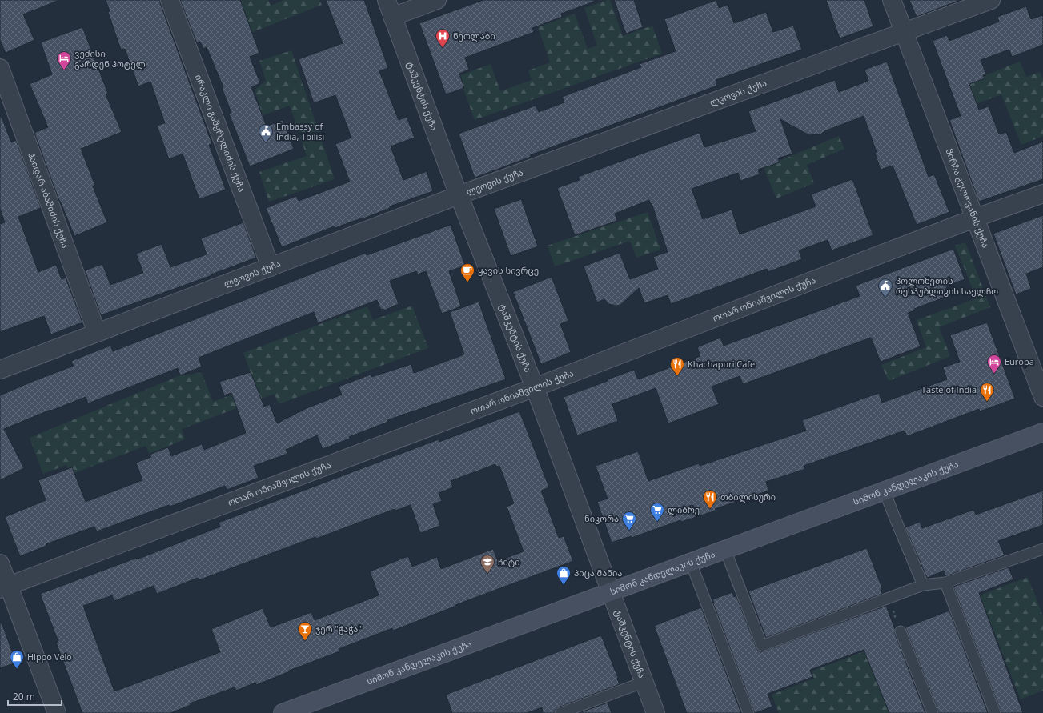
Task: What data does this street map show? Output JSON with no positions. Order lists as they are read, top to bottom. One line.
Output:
{"streets":{"main road":["სიმონ კანდელაკის ქუჩა"],"street":["ლვოვის ქუჩა","ტაშკენტის ქუჩა","ირაკლი გამყრელიძის ქუჩა","მირზა გელოვანის ქუჩა","ჰაიდარ აბაშიძის ქუჩა","ოთარ ონიაშვილის ქუჩა"]},"crossings":[["ლვოვის ქუჩა","ტაშკენტის ქუჩა"],["ლვოვის ქუჩა","ირაკლი გამყრელიძის ქუჩა"],["ლვოვის ქუჩა","მირზა გელოვანის ქუჩა"],["ლვოვის ქუჩა","ჰაიდარ აბაშიძის ქუჩა"],["ტაშკენტის ქუჩა","ოთარ ონიაშვილის ქუჩა"],["ტაშკენტის ქუჩა","სიმონ კანდელაკის ქუჩა"],["მირზა გელოვანის ქუჩა","ოთარ ონიაშვილის ქუჩა"]],"places":{"hospital":["ნეოლაბი"],"hotel":["ვეძისი გარდენ ჰოტელ","Europa"],"public building":["Embassy of India, Tbilisi","პოლონეთის რესპუბლიკის საელჩო"],"cafe":["ყავის სივრცე"],"restaurant":["Khachapuri Cafe","Taste of India","თბილისური"],"supermarket":["ლიბრე","ნიკორა"],"school or university":["ჩიტი"],"shop":["პიცა მანია","Hippo Velo"],"bar":["ჯერ \"ჭაჭა\""]},"scale_bar":"20 m"}
